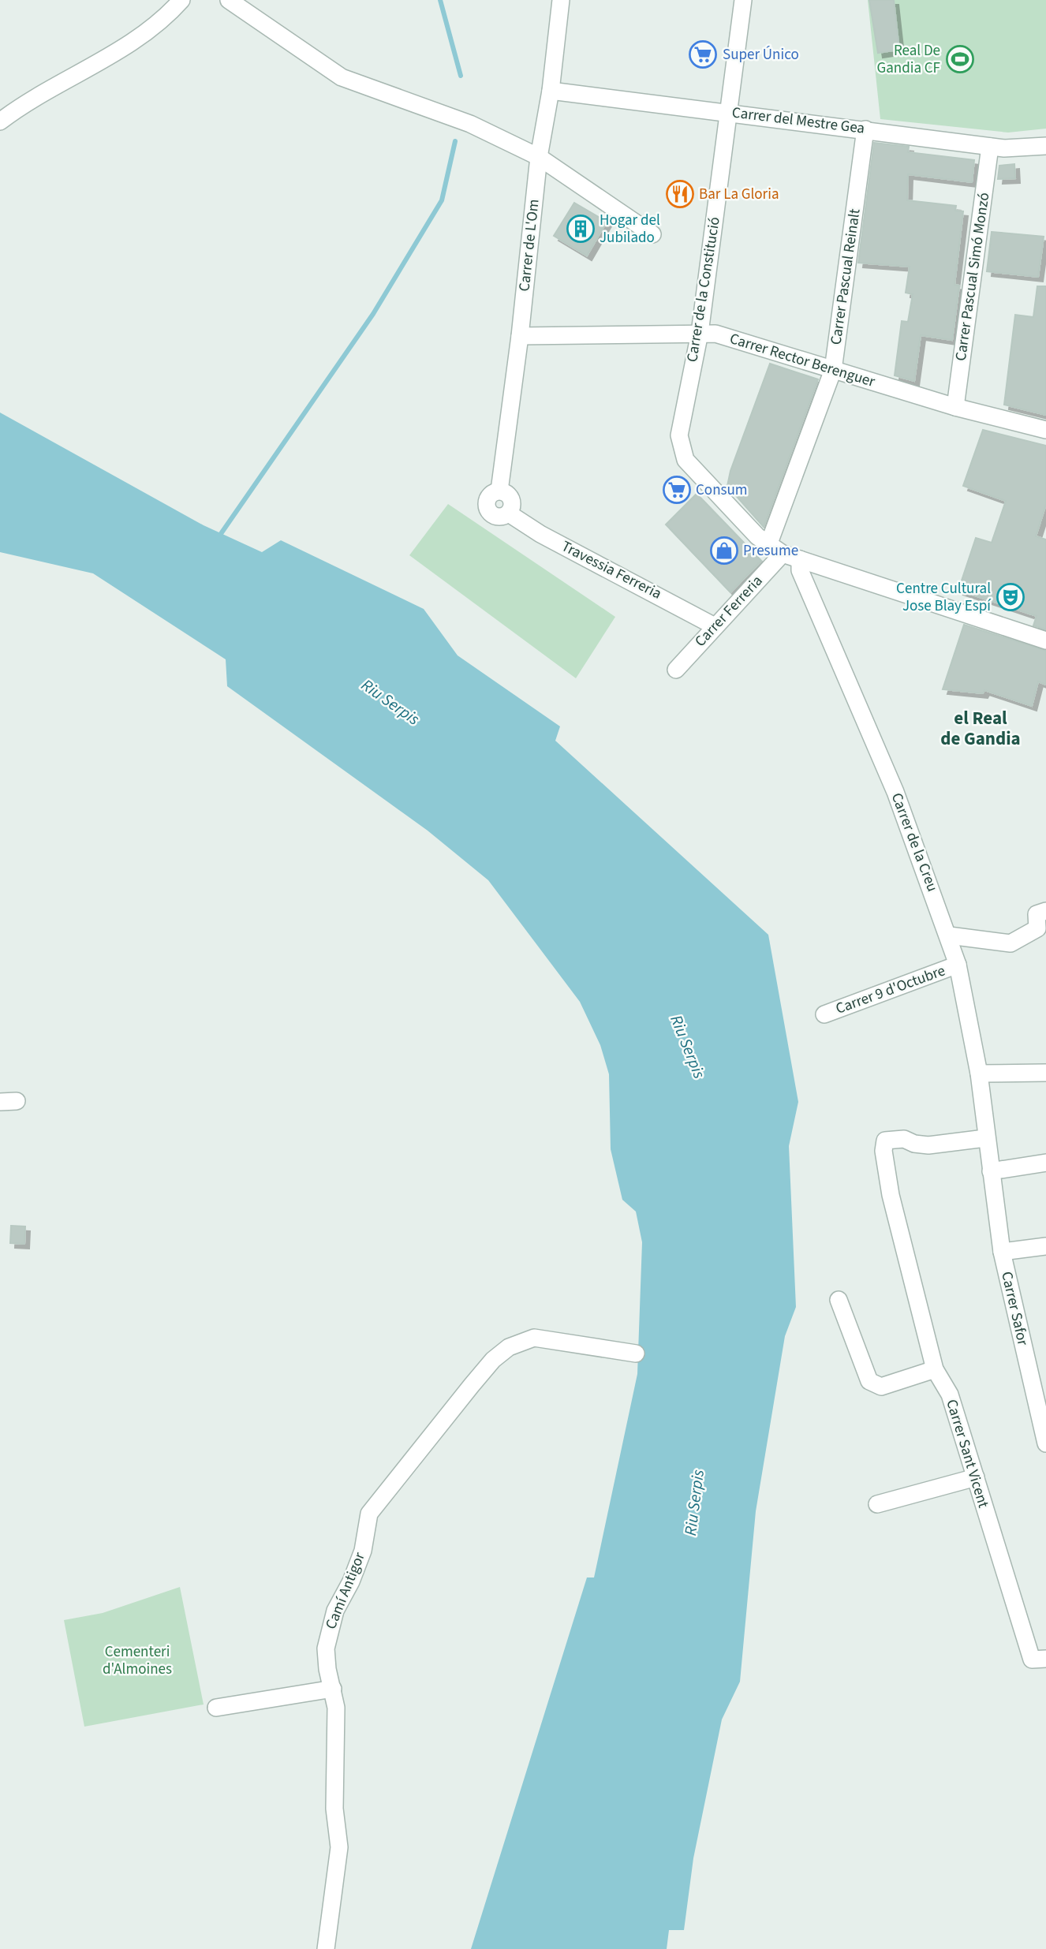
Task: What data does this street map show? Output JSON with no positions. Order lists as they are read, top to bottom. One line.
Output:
{"streets":{"street":["Carrer del Mestre Gea","Carrer de L'Om","Carrer Pascual Reinalt","Carrer Pascual Simó Monzó","Carrer de la Constitució","Carrer Rector Berenguer","Travessia Ferreria","Carrer Ferreria","Carrer de la Creu","Carrer 9 d'Octubre","Carrer Safor","Carrer Sant Vicent","Camí Antigor"]},"crossings":[["Carrer del Mestre Gea","Carrer de L'Om"],["Carrer del Mestre Gea","Carrer Pascual Reinalt"],["Carrer del Mestre Gea","Carrer Pascual Simó Monzó"],["Carrer del Mestre Gea","Carrer de la Constitució"],["Carrer de L'Om","Carrer Rector Berenguer"],["Carrer de L'Om","Travessia Ferreria"],["Carrer Pascual Reinalt","Carrer de la Constitució"],["Carrer Pascual Reinalt","Carrer Rector Berenguer"],["Carrer Pascual Reinalt","Carrer Ferreria"],["Carrer Pascual Simó Monzó","Carrer Rector Berenguer"],["Carrer de la Constitució","Carrer Rector Berenguer"],["Carrer de la Constitució","Carrer Ferreria"],["Travessia Ferreria","Carrer Ferreria"],["Carrer de la Creu","Carrer 9 d'Octubre"],["Carrer de la Creu","Carrer Safor"],["Carrer de la Creu","Carrer Sant Vicent"],["Carrer Safor","Carrer Sant Vicent"]],"districts":["el Real de Gandia"],"water":["Riu Serpis"],"parks":["Cementeri d'Almoines"],"places":{"supermarket":["Super Único","Consum"],"sports":["Real De Gandia CF"],"restaurant":["Bar La Gloria"],"building":["Hogar del Jubilado"],"shop":["Presume"],"theatre":["Centre Cultural Jose Blay Espí"]}}
